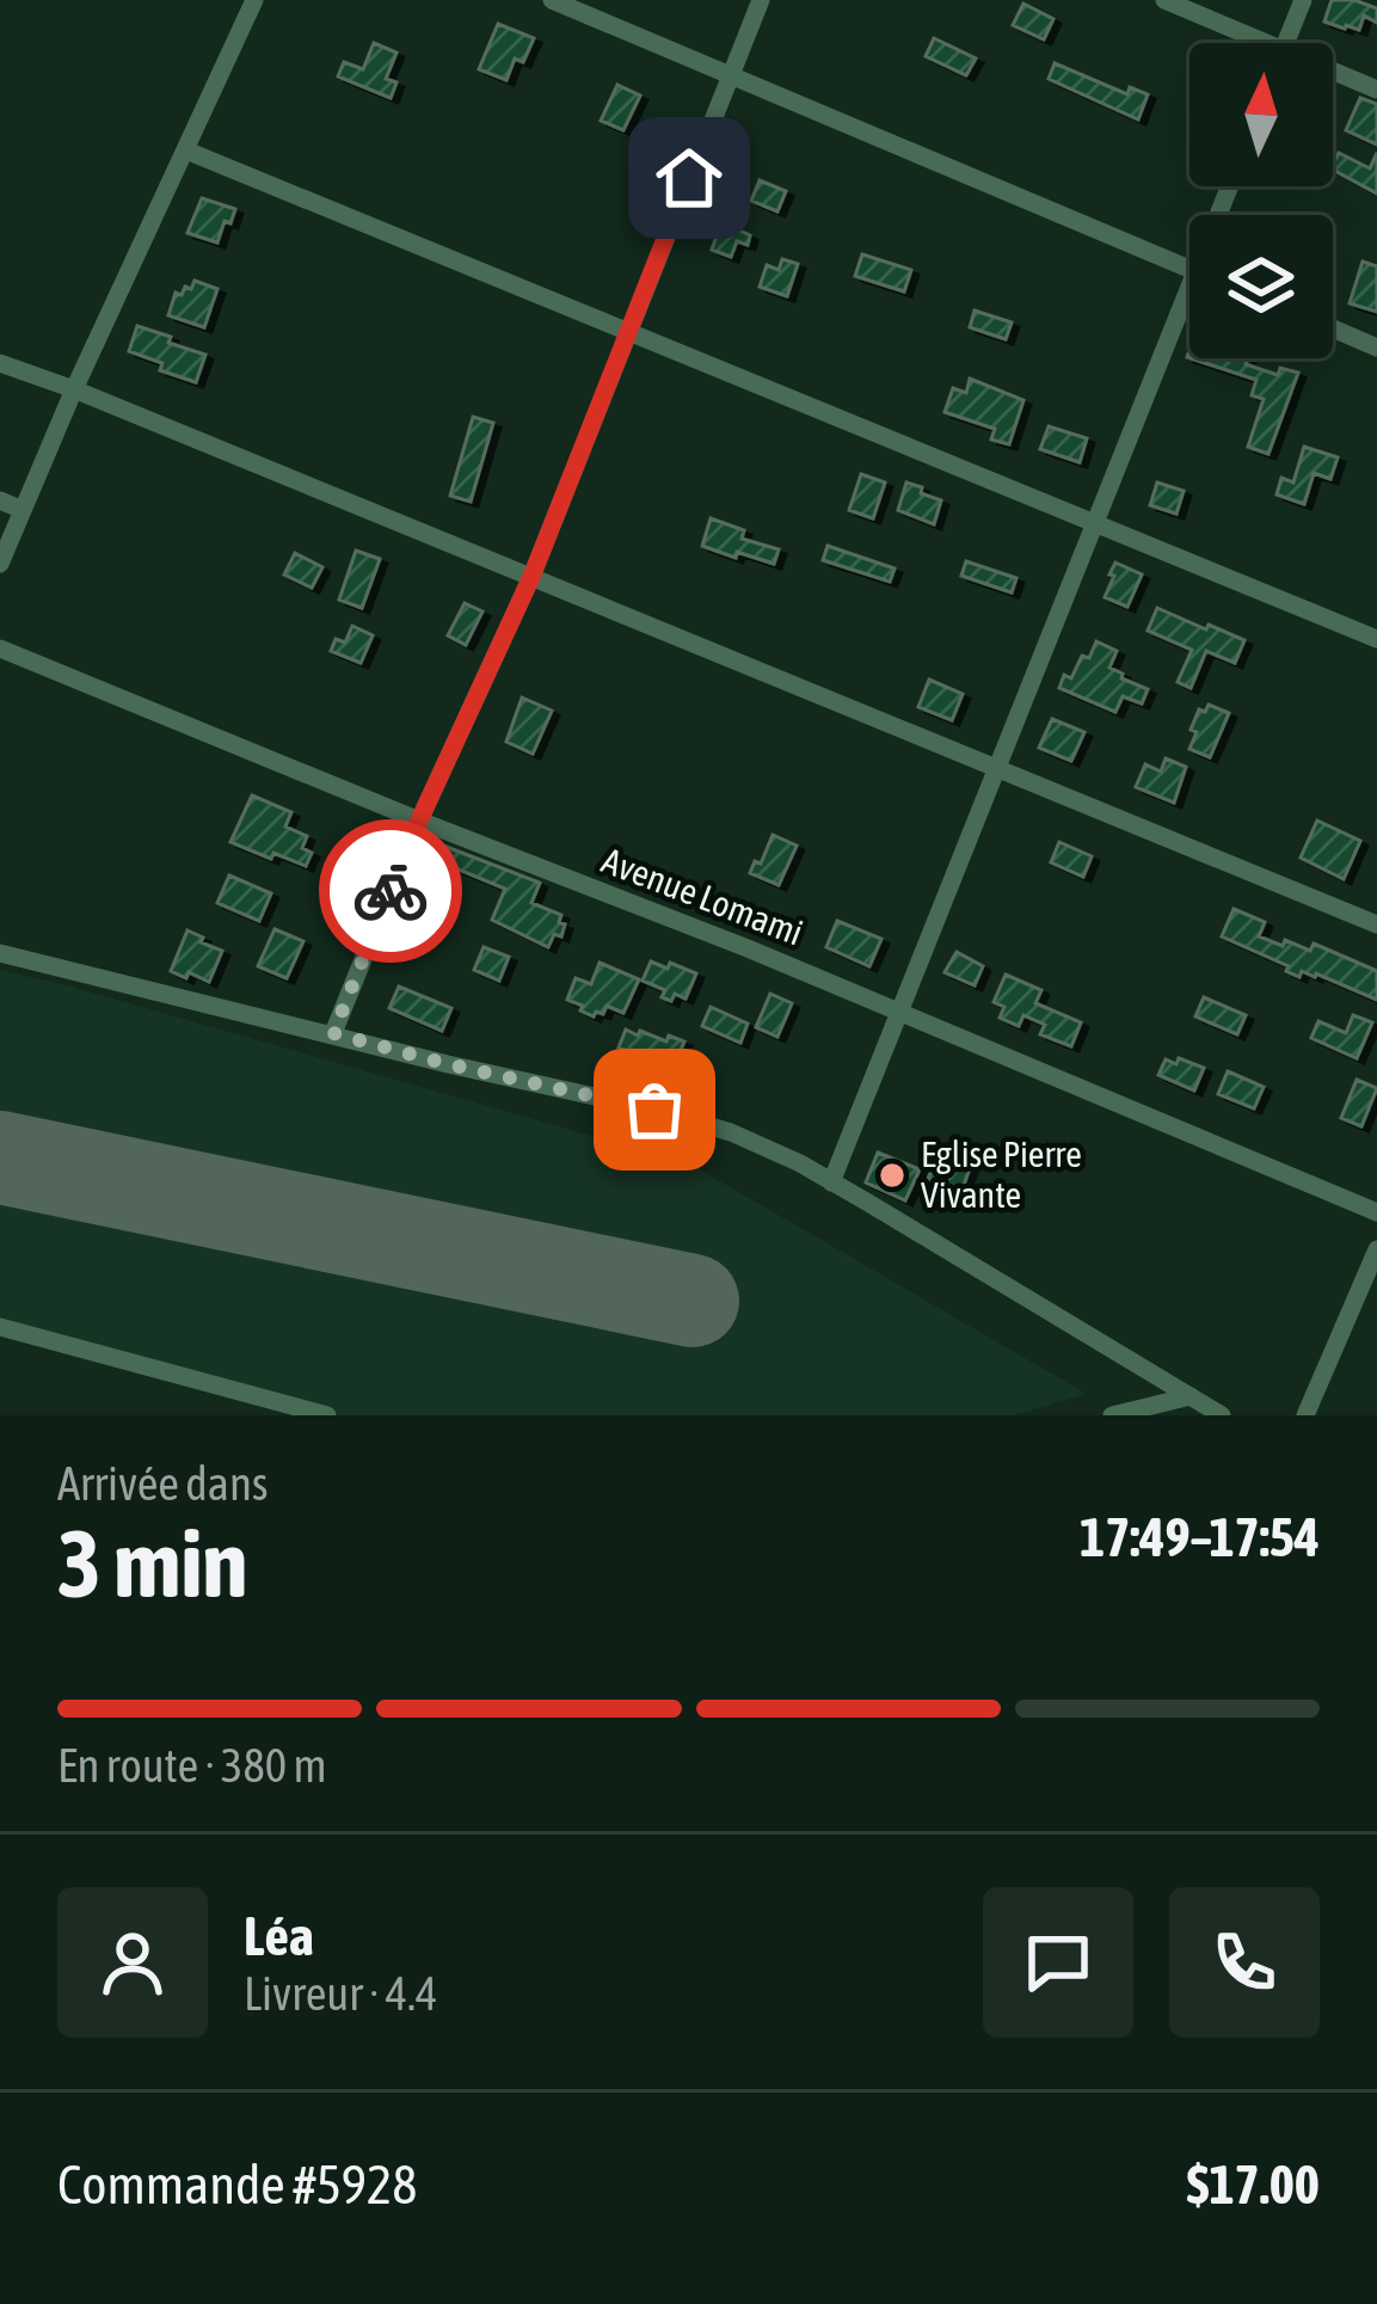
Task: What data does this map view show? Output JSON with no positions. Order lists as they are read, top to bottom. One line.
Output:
{"streets":{"street":["Avenue Lomami"]},"places":["Eglise Pierre Vivante"],"north":"top","page":{"heading":["3 min","Arrivée dans","17:49–17:54"],"panel":["Léa","Livreur · 4.4","Commande #5928","$17.00"],"bar":"En route · 380 m"}}
